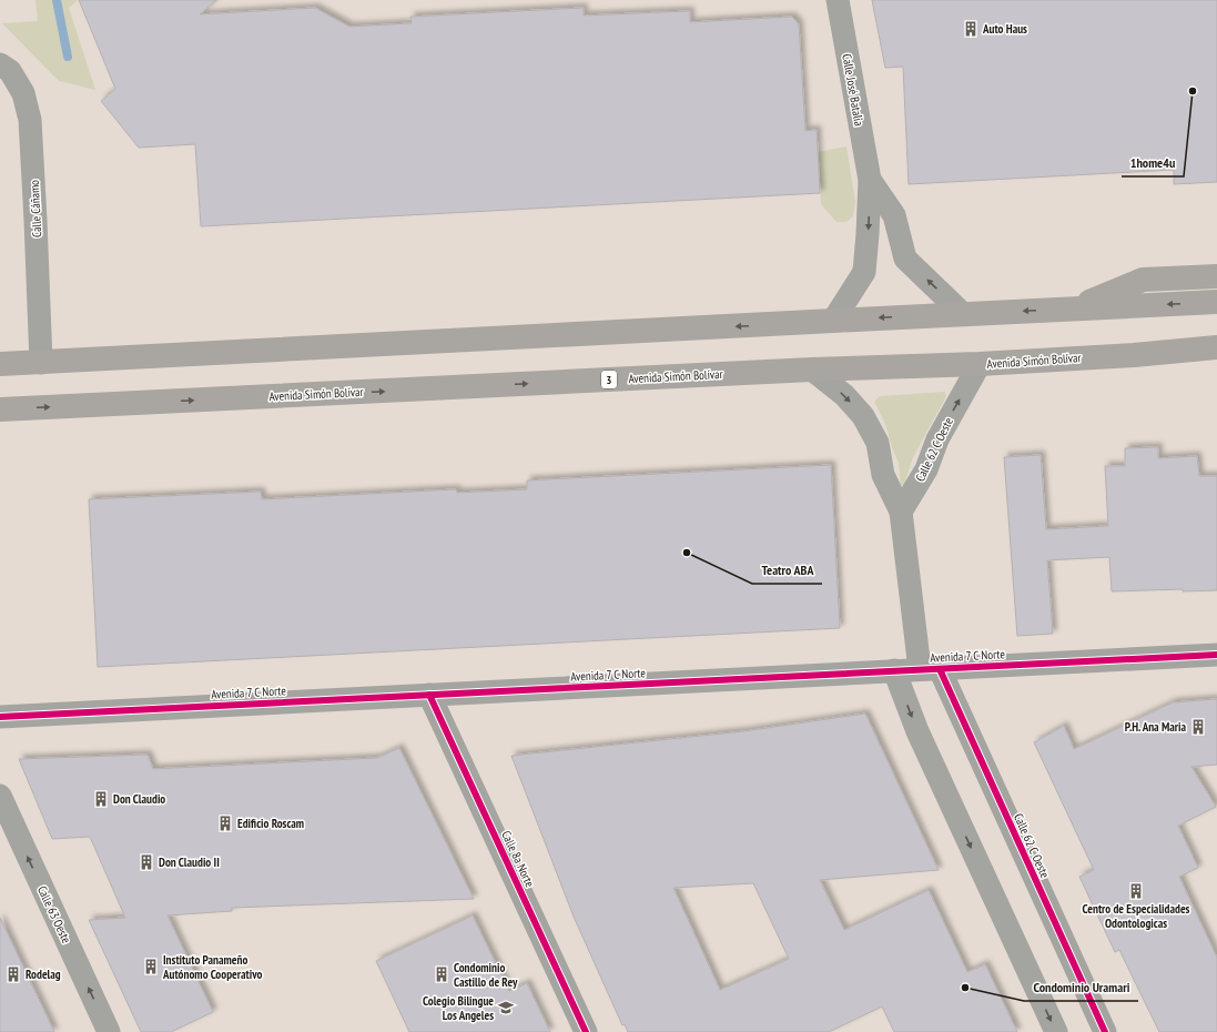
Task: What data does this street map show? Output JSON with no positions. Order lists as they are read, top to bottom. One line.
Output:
{"streets":{"main road":["Avenida Simón Bolívar","3"],"street":["Calle José Batalia","Calle Cáñamo","Calle 62 C Oeste","Avenida 7 C Norte","Calle 8a Norte","Calle 63 Oeste"]},"crossings":[["Avenida Simón Bolívar","Calle 62 C Oeste"],["Calle 62 C Oeste","Avenida 7 C Norte"],["Avenida 7 C Norte","Calle 8a Norte"]],"one_way":["Calle 63 Oeste"],"places":{"building":["Auto Haus","P.H. Ana Maria","Don Claudio","Edificio Roscam","Don Claudio II","Centro de Especialidades Odontologicas","Instituto Panameño Autónomo Cooperativo","Rodelag","Condominio Castillo de Rey"],"other":["1home4u","Teatro ABA","Condominio Uramari"],"school or university":["Colegio Bilingue Los Angeles"]}}
